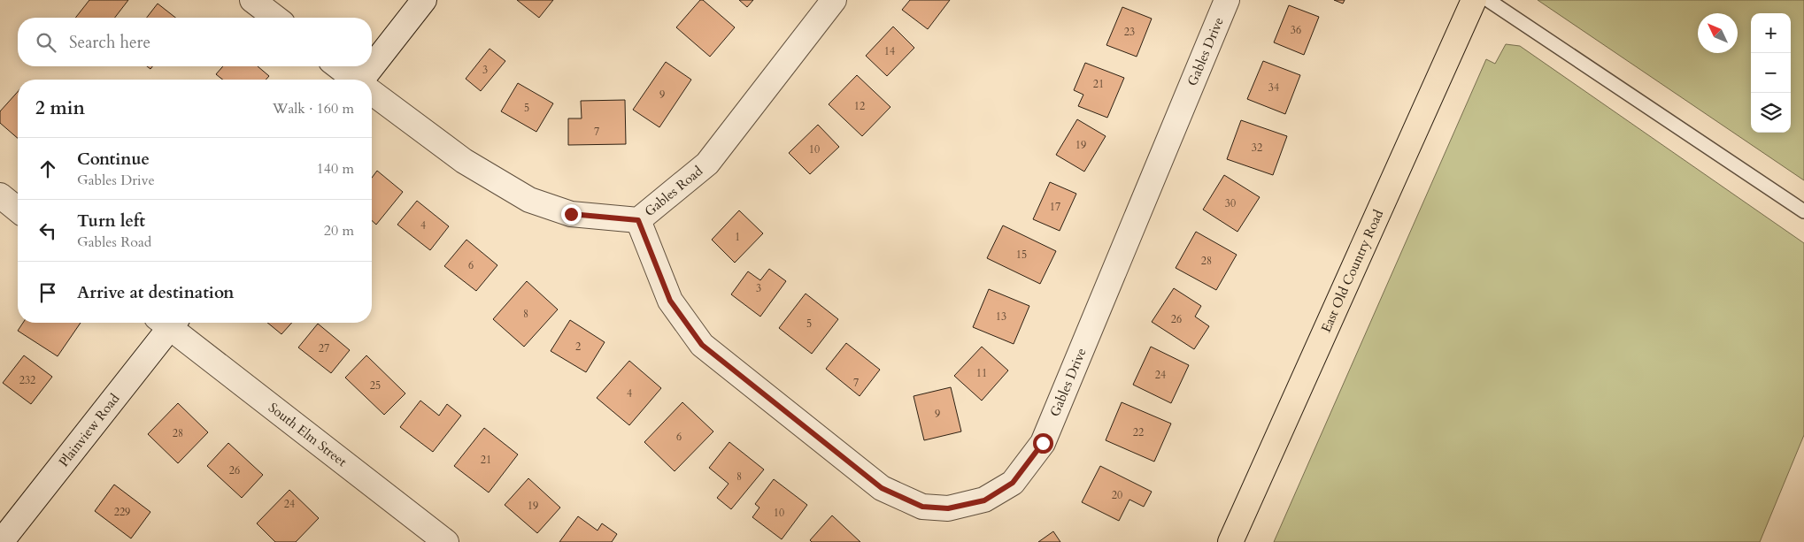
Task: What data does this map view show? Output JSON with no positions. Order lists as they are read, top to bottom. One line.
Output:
{"streets":{"main road":["East Old Country Road"],"street":["Gables Drive","Gables Road","Plainview Road","South Elm Street"]},"crossings":[["Gables Drive","Gables Road"]],"house_numbers":["36","23","14","3","21","34","9","12","5","7","19","32","10","30","17","4","1","15","28","6","3","8","13","26","5","2","27","11","24","232","7","25","4","9","22","28","6","21","26","8","20","24","19","229","10"],"north":"top left","page":{"map_buttons":["+","−"],"search":"Search here","heading":["2 min","Walk · 160 m"],"list":[["Continue","Gables Drive","140 m"],["Turn left","Gables Road","20 m"],"Arrive at destination"]}}
